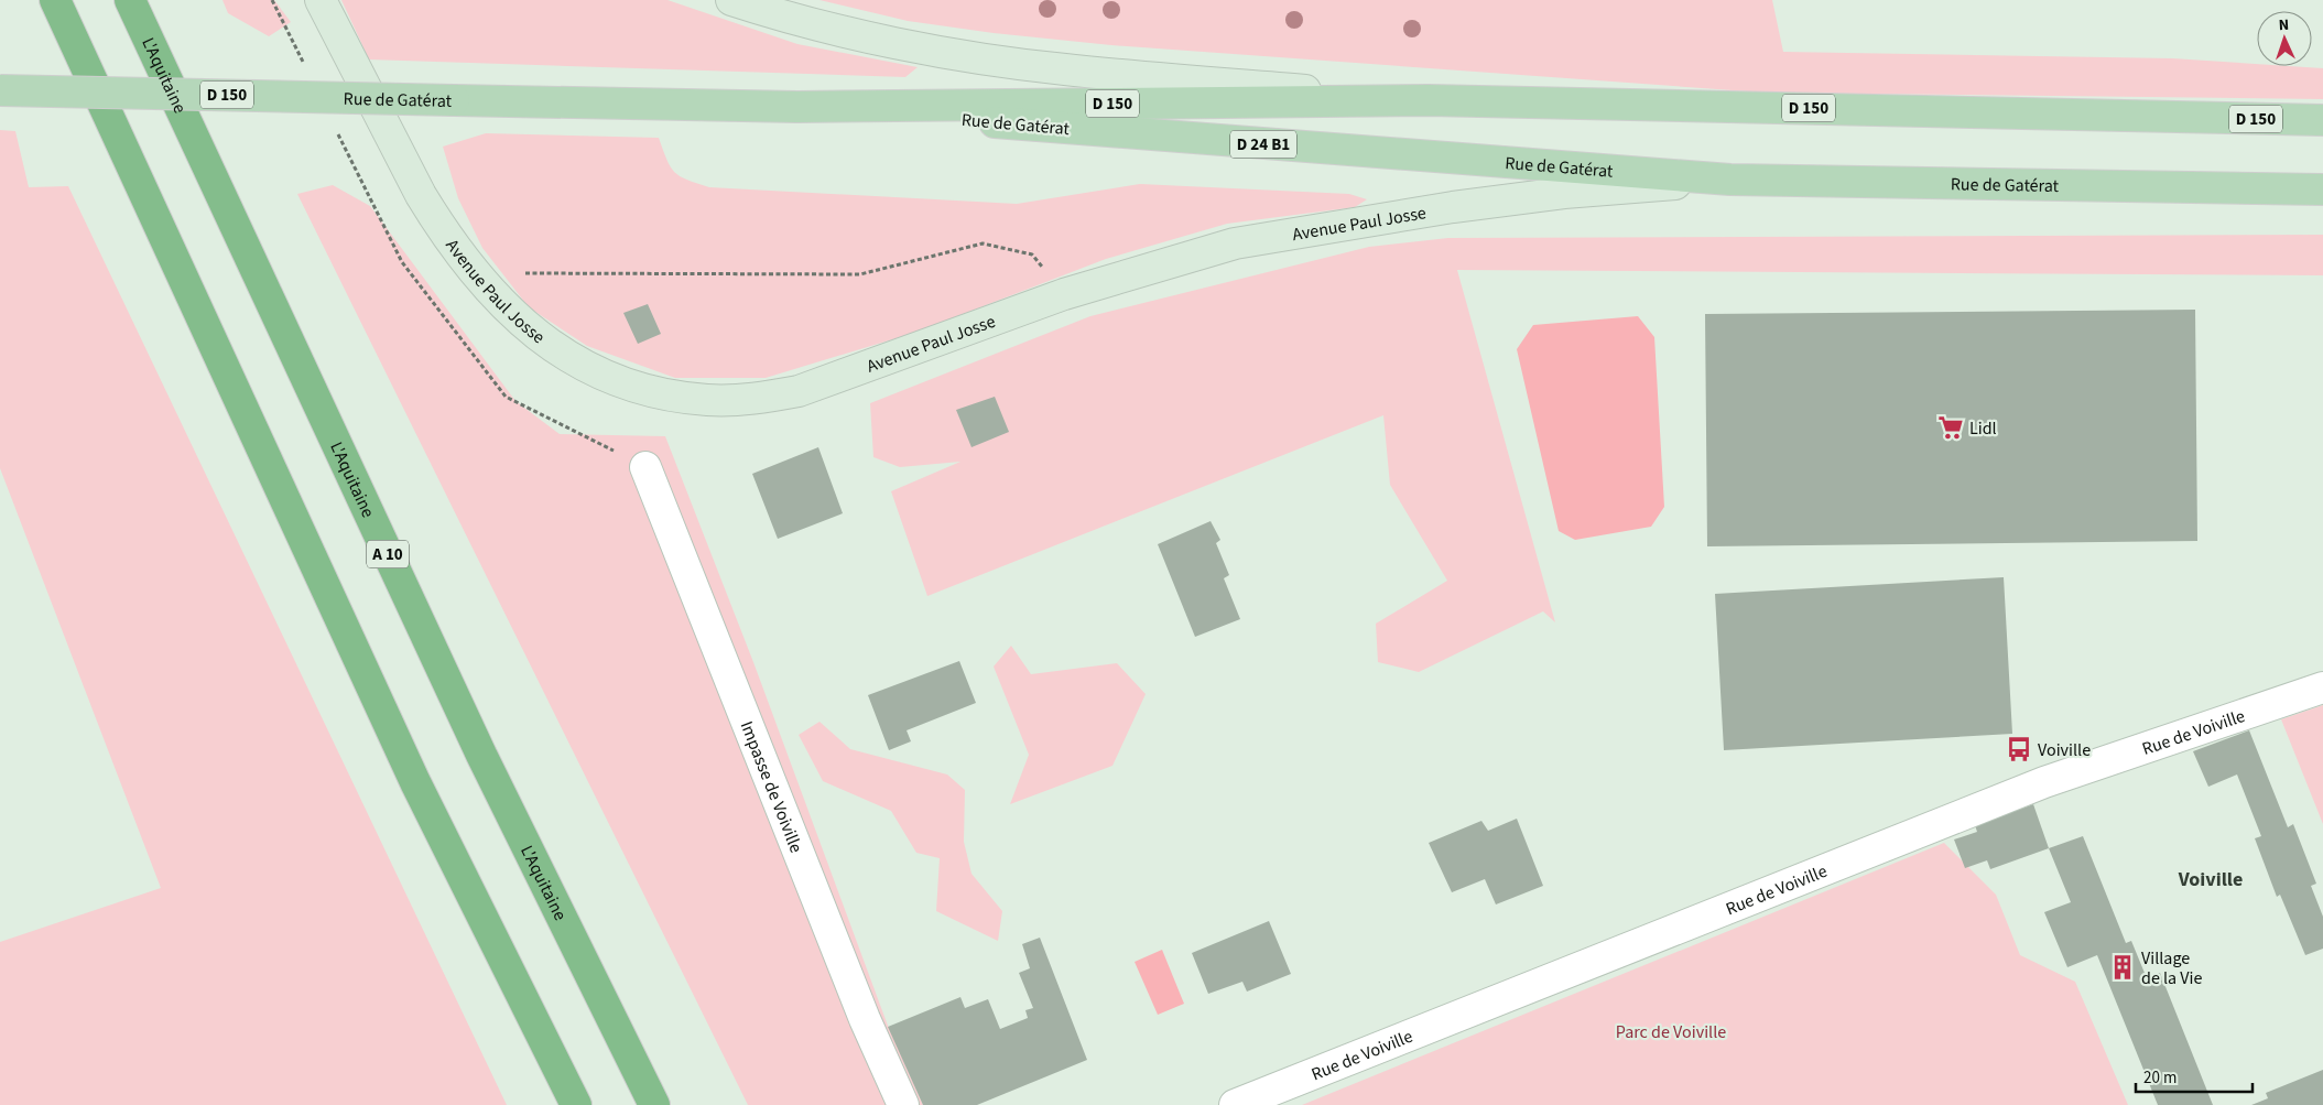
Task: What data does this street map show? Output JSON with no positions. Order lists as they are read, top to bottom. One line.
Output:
{"streets":{"highway":["L'Aquitaine","A 10"],"main road":["D 150","Rue de Gatérat","D 24 B1","Avenue Paul Josse"],"street":["Rue de Voiville","Impasse de Voiville"]},"crossings":[["Rue de Gatérat","Avenue Paul Josse"]],"districts":["Voiville"],"parks":["Parc de Voiville"],"places":{"supermarket":["Lidl"],"bus stop":["Voiville"],"building":["Village de la Vie"]},"scale_bar":"20 m","north":"top"}
